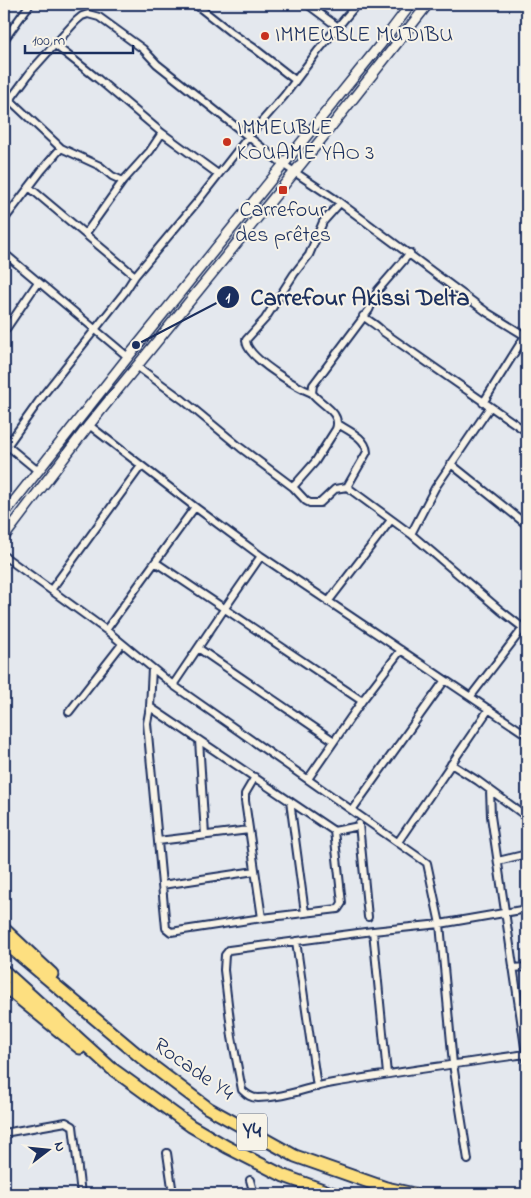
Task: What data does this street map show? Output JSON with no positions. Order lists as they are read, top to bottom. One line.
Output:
{"streets":{"highway":["Rocade Y4","Y4"]},"places":{"other":["IMMEUBLE MUDIBU","IMMEUBLE KOUAME YAO 3","Carrefour Akissi Delta"],"transit":["Carrefour des prêtes"]},"scale_bar":"100 m","north":"right"}
